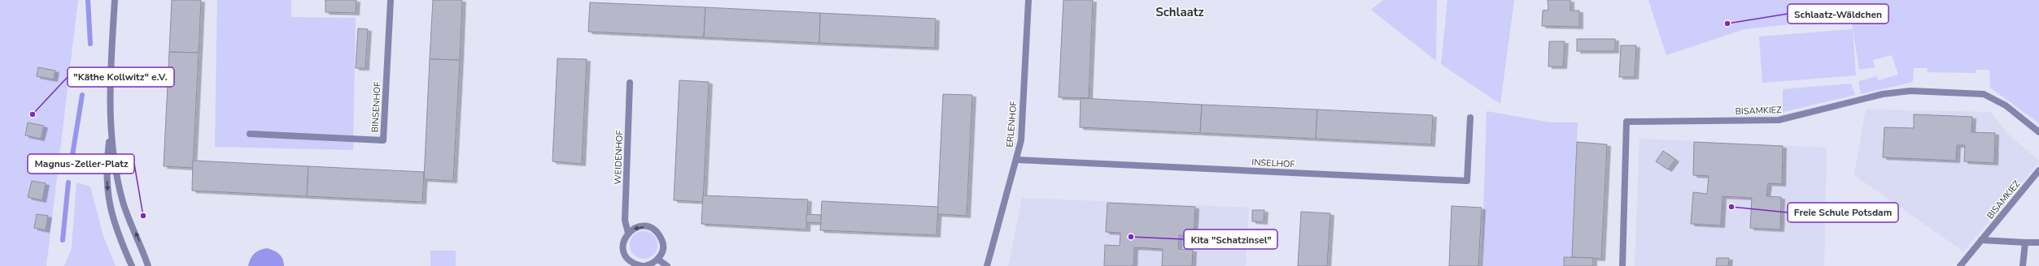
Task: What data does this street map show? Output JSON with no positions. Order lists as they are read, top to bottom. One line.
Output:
{"streets":{"street":["BINSENHOF","BISAMKIEZ","ERLENHOF","WEIDENHOF","INSELHOF"]},"crossings":[["ERLENHOF","INSELHOF"]],"districts":["Schlaatz"],"places":["Schlaatz-Wäldchen","\"Käthe Kollwitz\" e.V.","Freie Schule Potsdam","Magnus-Zeller-Platz","Kita \"Schatzinsel\""]}
